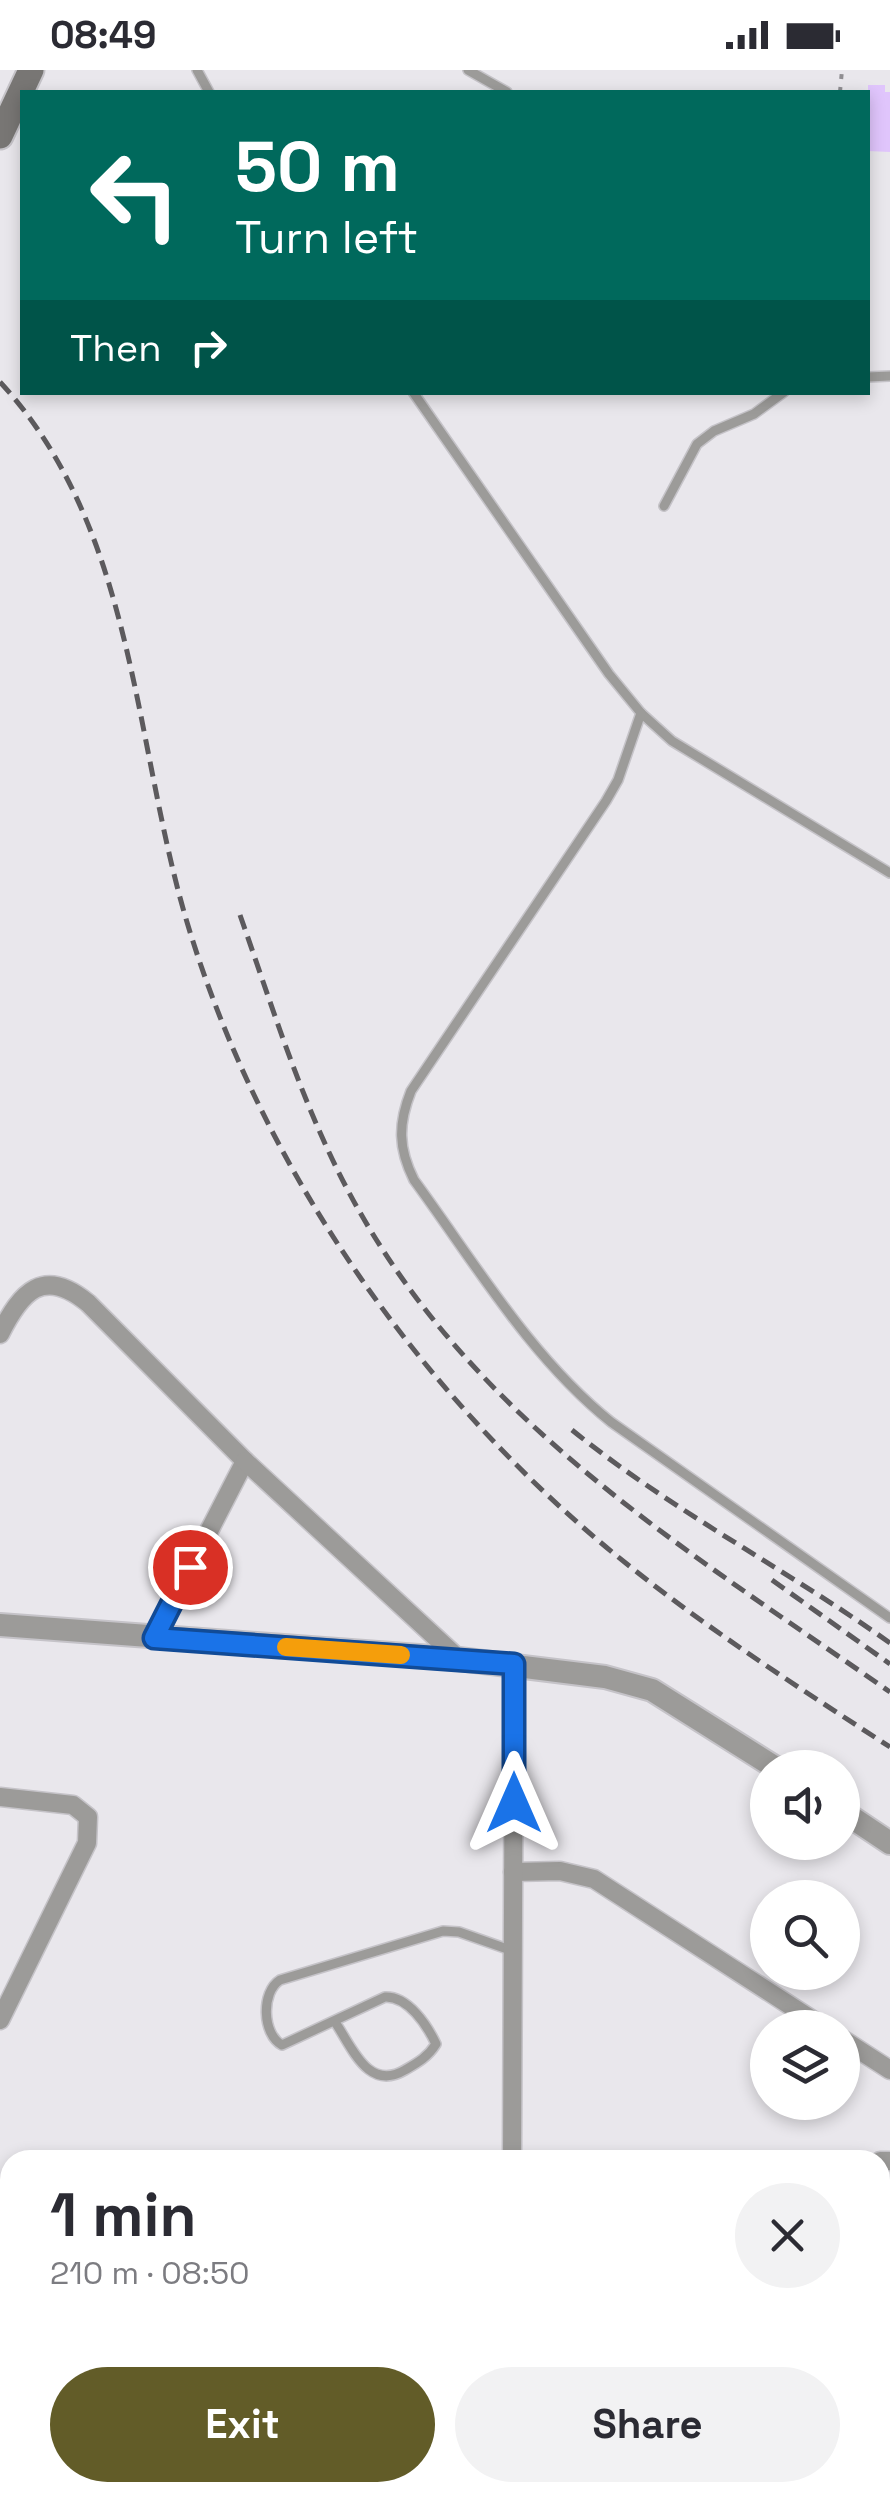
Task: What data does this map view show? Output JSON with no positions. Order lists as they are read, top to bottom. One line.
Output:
{"page":{"status":"08:49","turn":["50 m","Turn left"],"then":"Then","heading":["1 min","210 m · 08:50"],"buttons":["Exit","Share"]}}
